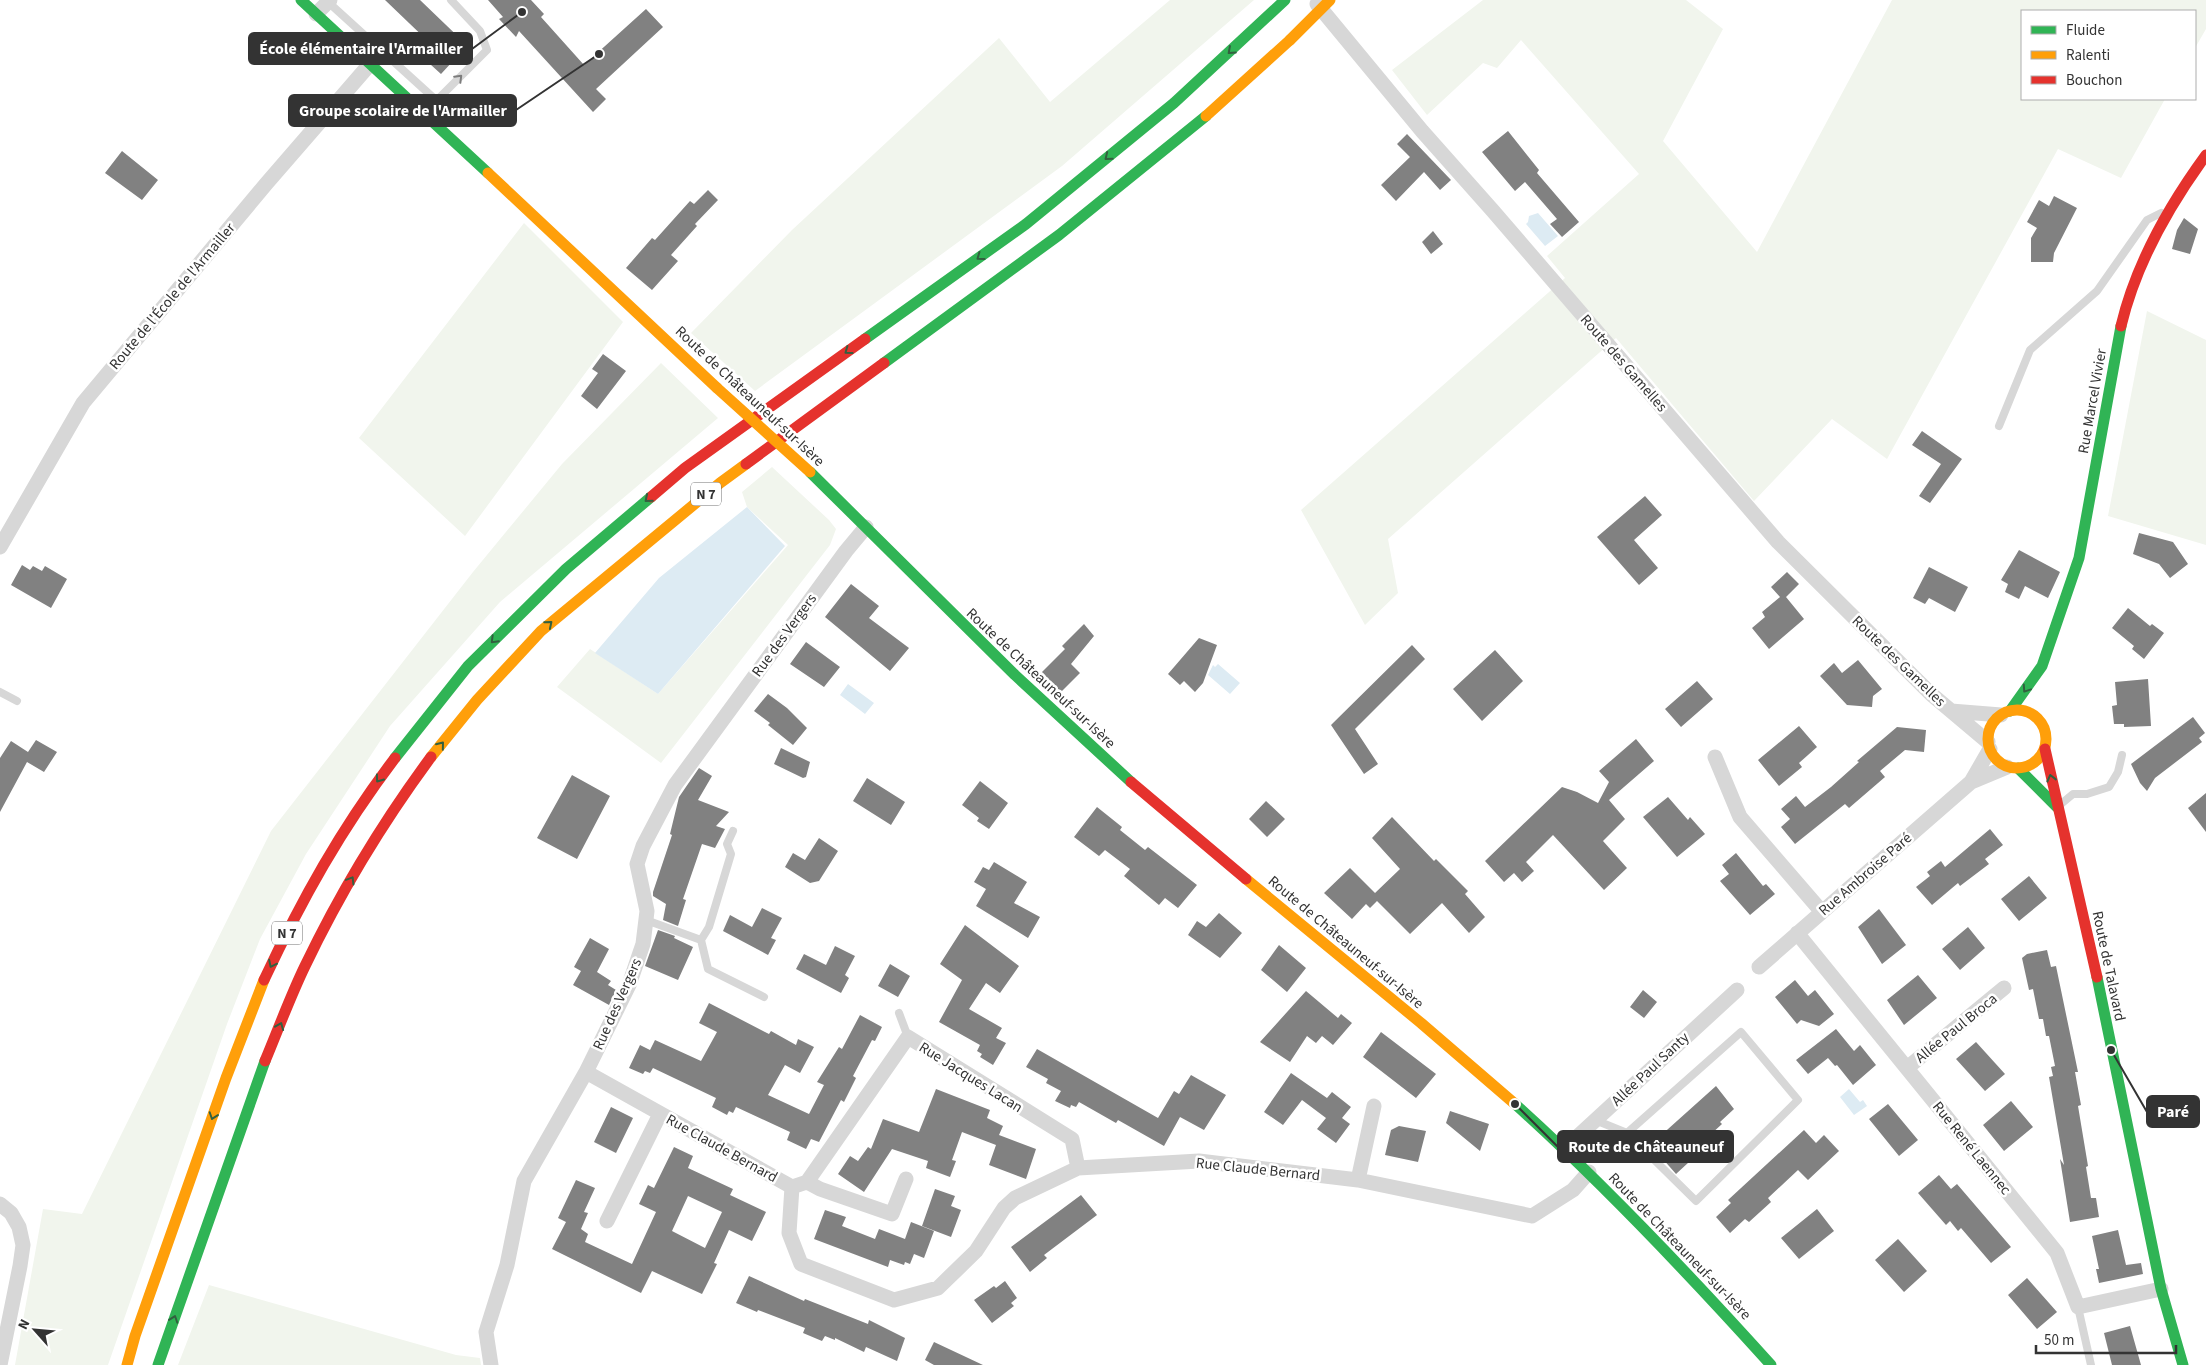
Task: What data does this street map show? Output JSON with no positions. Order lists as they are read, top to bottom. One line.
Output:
{"streets":{"main road":["Route de Châteauneuf-sur-Isère","Rue Marcel Vivier","N 7","Route de Talavard"],"street":["Route de l'École de l'Armailler","Route des Gamelles","Rue des Vergers","Rue Ambroise Paré","Allée Paul Broca","Allée Paul Santy","Rue Jacques Lacan","Rue Claude Bernard","Rue René Laennec"]},"crossings":[["Route de l'École de l'Armailler","Route de Châteauneuf-sur-Isère"],["Route des Gamelles","Rue Marcel Vivier"],["Route des Gamelles","Rue Ambroise Paré"],["Route des Gamelles","Route de Talavard"],["Route de Châteauneuf-sur-Isère","Rue des Vergers"],["Route de Châteauneuf-sur-Isère","Allée Paul Santy"],["Route de Châteauneuf-sur-Isère","Rue Claude Bernard"],["Rue Marcel Vivier","Rue Ambroise Paré"],["Rue Marcel Vivier","Route de Talavard"],["Rue des Vergers","Rue Claude Bernard"],["Rue Ambroise Paré","Route de Talavard"],["Rue Ambroise Paré","Rue René Laennec"],["Allée Paul Broca","Rue René Laennec"],["Rue Jacques Lacan","Rue Claude Bernard"]],"places":["École élémentaire l'Armailler","Groupe scolaire de l'Armailler","Paré","Route de Châteauneuf"],"legend":["Fluide","Ralenti","Bouchon"],"scale_bar":"50 m","north":"top left"}
